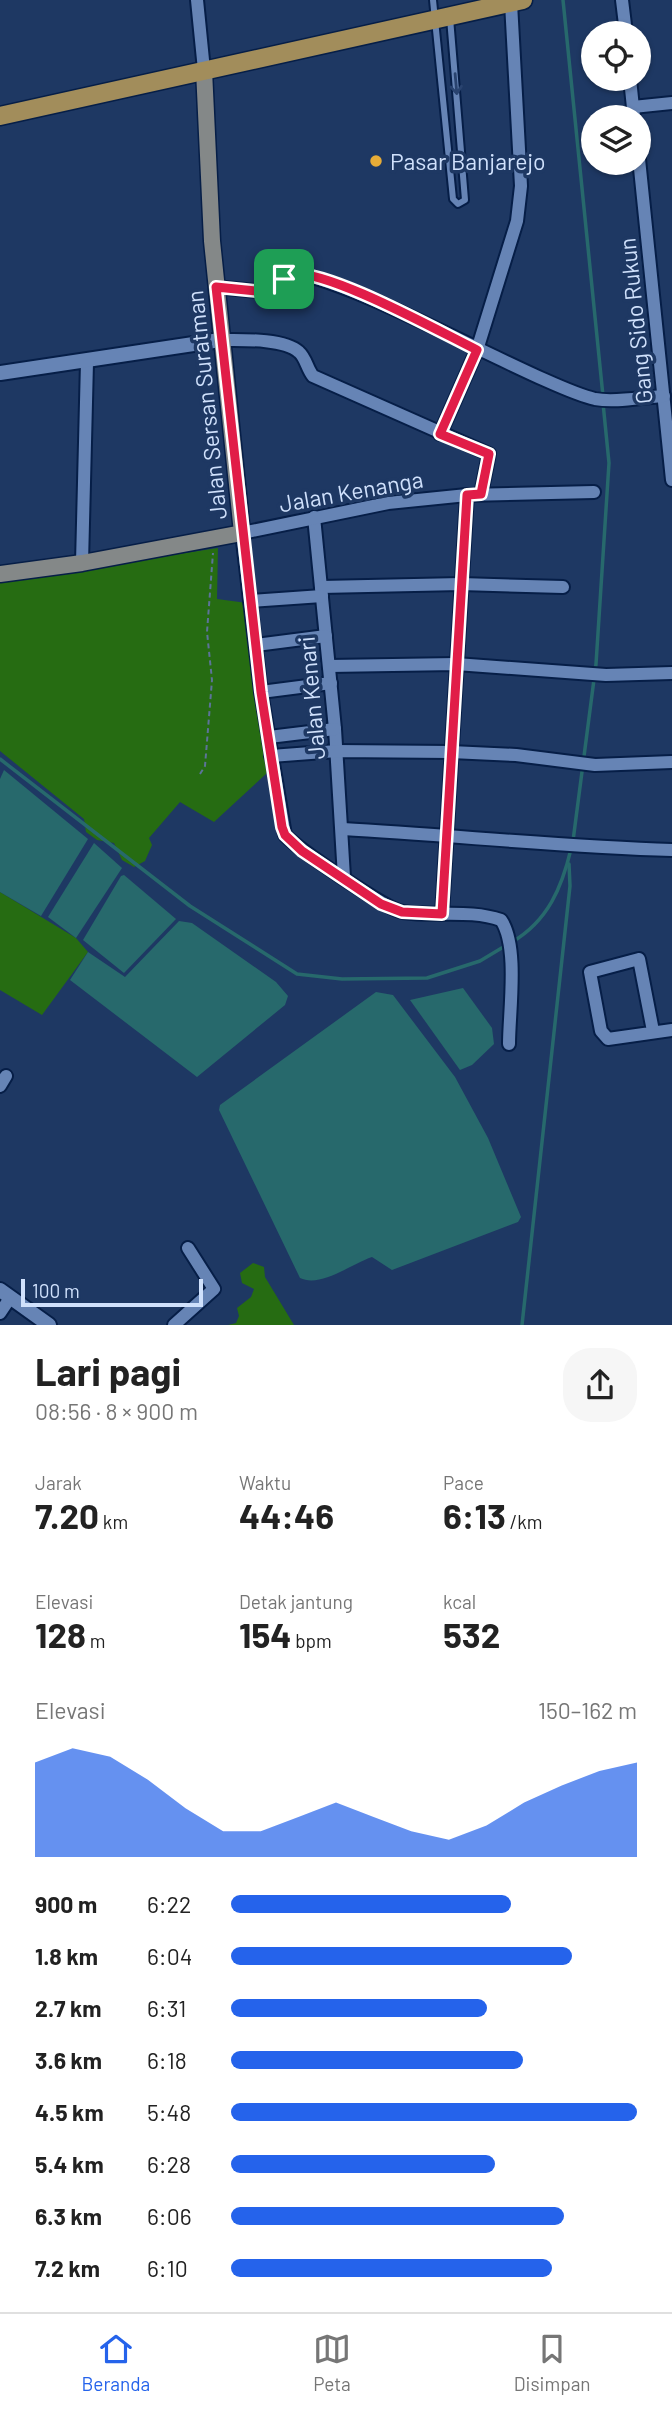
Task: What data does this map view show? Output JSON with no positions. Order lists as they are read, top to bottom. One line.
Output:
{"streets":{"main road":["Jalan Sersan Suratman"],"street":["Gang Sido Rukun","Jalan Kenanga","Jalan Kenari"]},"crossings":[["Jalan Sersan Suratman","Jalan Kenanga"],["Jalan Kenanga","Jalan Kenari"]],"places":["Pasar Banjarejo"],"scale_bar":"100 m","page":{"scale":"100 m","heading":["Lari pagi","08:56 · 8 × 900 m"],"stats":[["Jarak","7.20 km"],["Waktu","44:46"],["Pace","6:13 /km"],["Elevasi","128 m"],["Detak jantung","154 bpm"],["kcal","532"]],"chart":["Elevasi","150–162 m"],"list":[{"name":"900 m","note":"6:22"},{"name":"1.8 km","note":"6:04"},{"name":"2.7 km","note":"6:31"},{"name":"3.6 km","note":"6:18"},{"name":"4.5 km","note":"5:48"},{"name":"5.4 km","note":"6:28"},{"name":"6.3 km","note":"6:06"},{"name":"7.2 km","note":"6:10"}],"tabs":["Beranda","Peta","Disimpan"]}}
